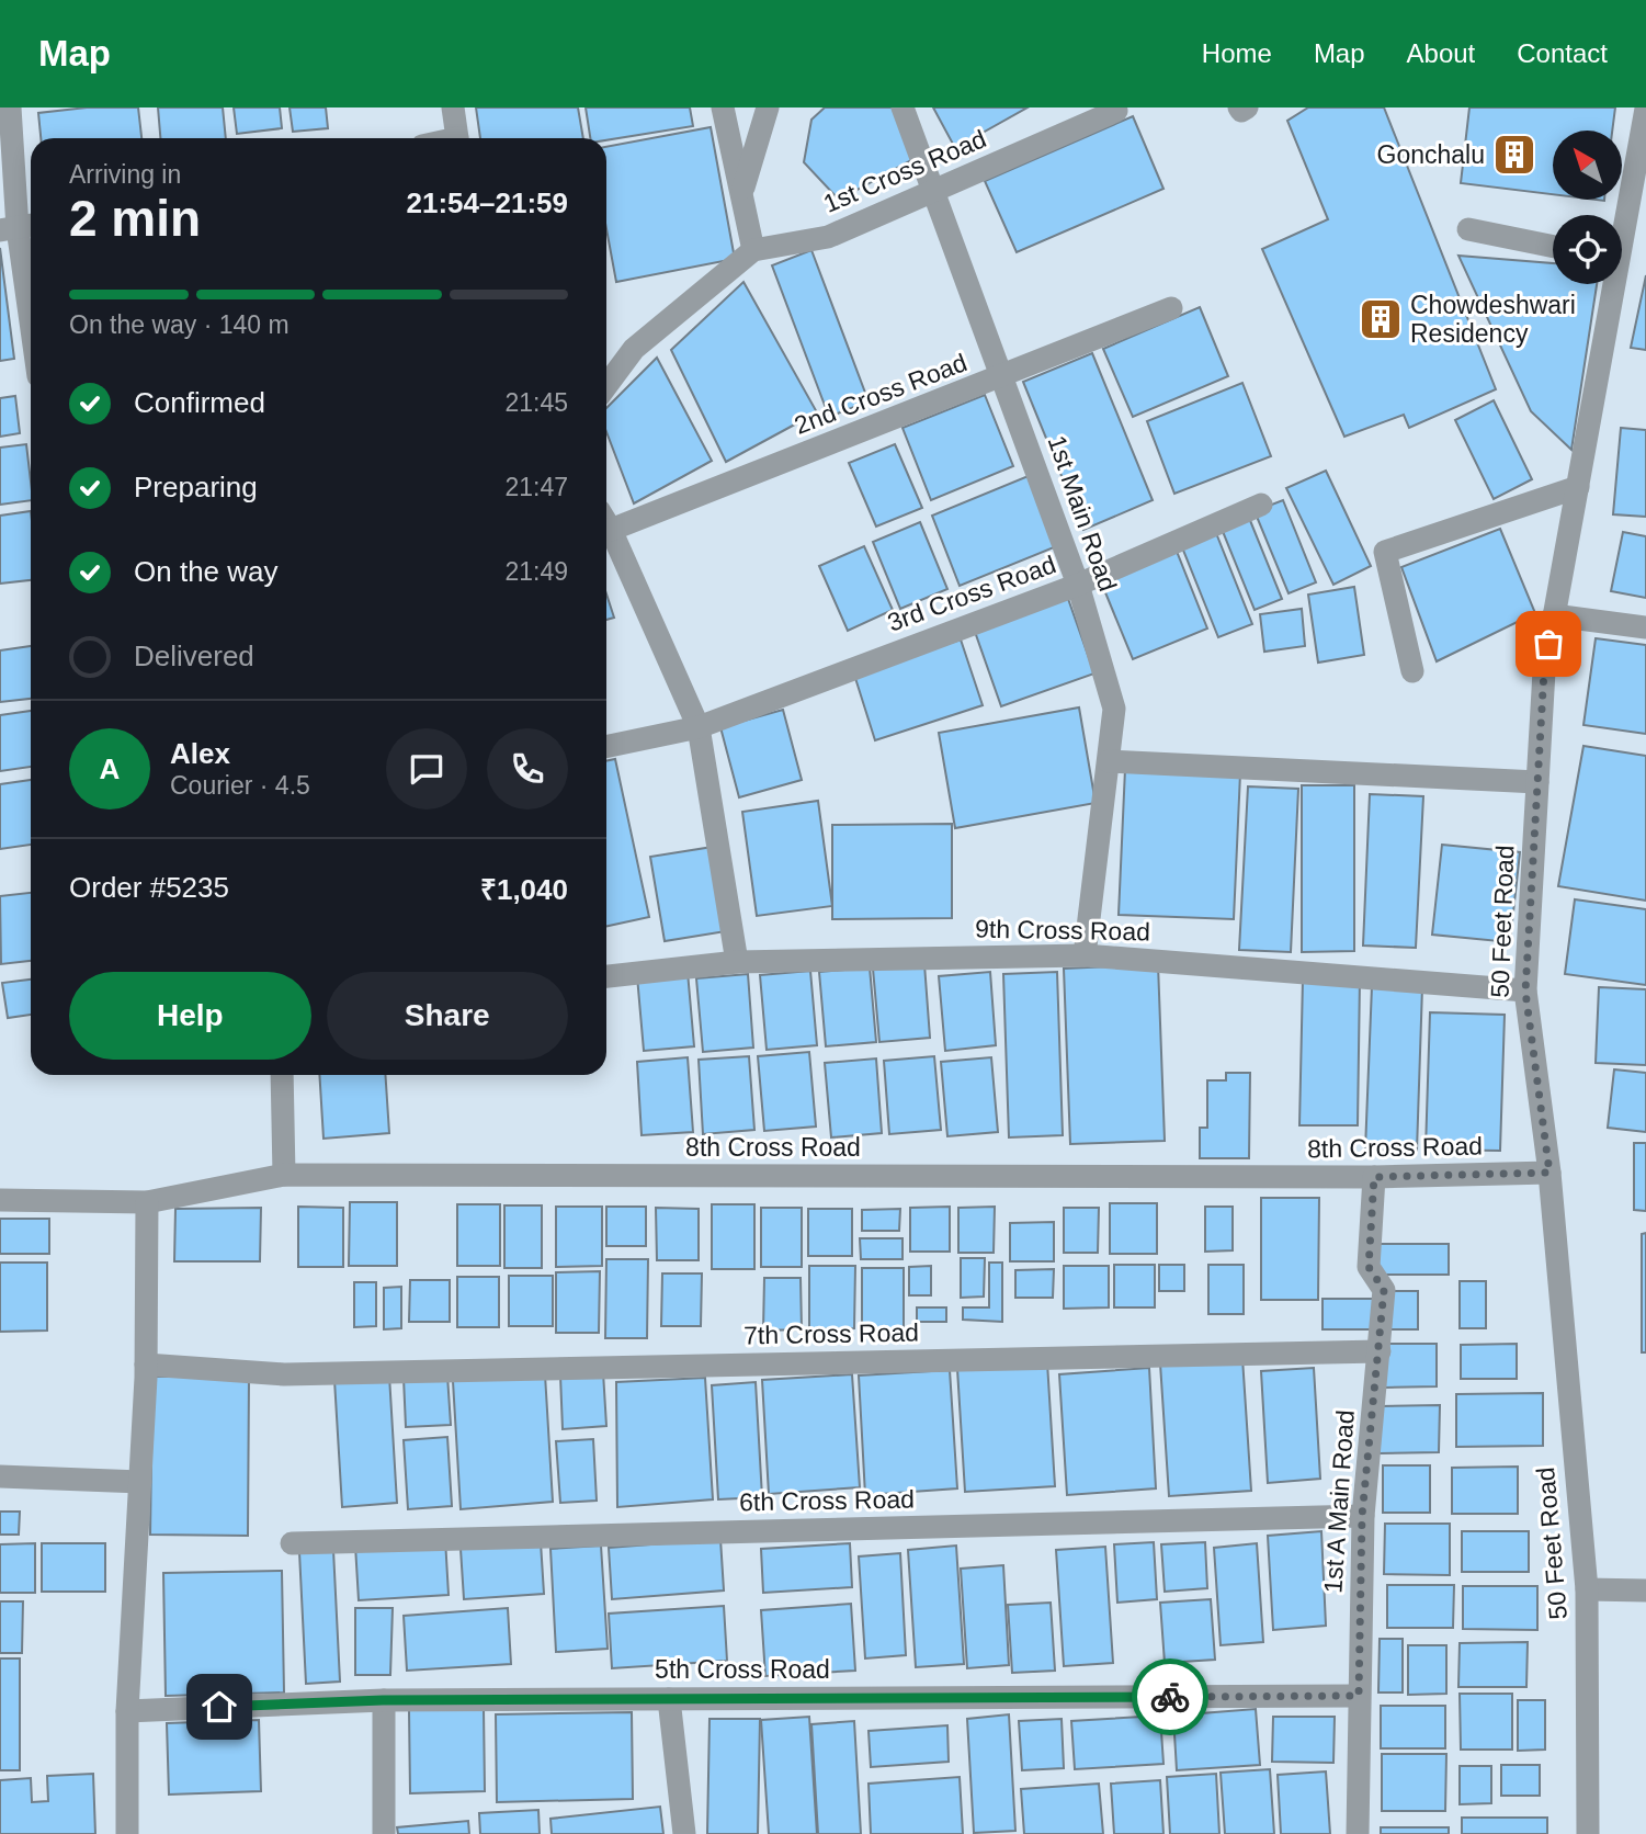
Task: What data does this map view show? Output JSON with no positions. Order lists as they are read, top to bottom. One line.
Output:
{"streets":{"street":["1st Cross Road","2nd Cross Road","1st Main Road","3rd Cross Road","50 Feet Road","9th Cross Road","8th Cross Road","7th Cross Road","6th Cross Road","1st A Main Road","5th Cross Road"]},"crossings":[["1st Cross Road","1st Main Road"],["2nd Cross Road","1st Main Road"],["1st Main Road","3rd Cross Road"],["1st Main Road","9th Cross Road"],["50 Feet Road","9th Cross Road"],["50 Feet Road","8th Cross Road"],["8th Cross Road","1st A Main Road"],["7th Cross Road","1st A Main Road"],["6th Cross Road","1st A Main Road"],["1st A Main Road","5th Cross Road"]],"places":{"building":["Gonchalu","Chowdeshwari Residency"]},"north":"top left","page":{"header":"Map","nav":["Home","Map","About","Contact"],"heading":["2 min","Arriving in","21:54–21:59"],"panel":["Alex","Courier · 4.5","Order #5235","₹1,040"],"bar":"On the way · 140 m","list":[["Confirmed","21:45"],["Preparing","21:47"],["On the way","21:49"],"Delivered"],"round":"A","buttons":["Help","Share"]}}
